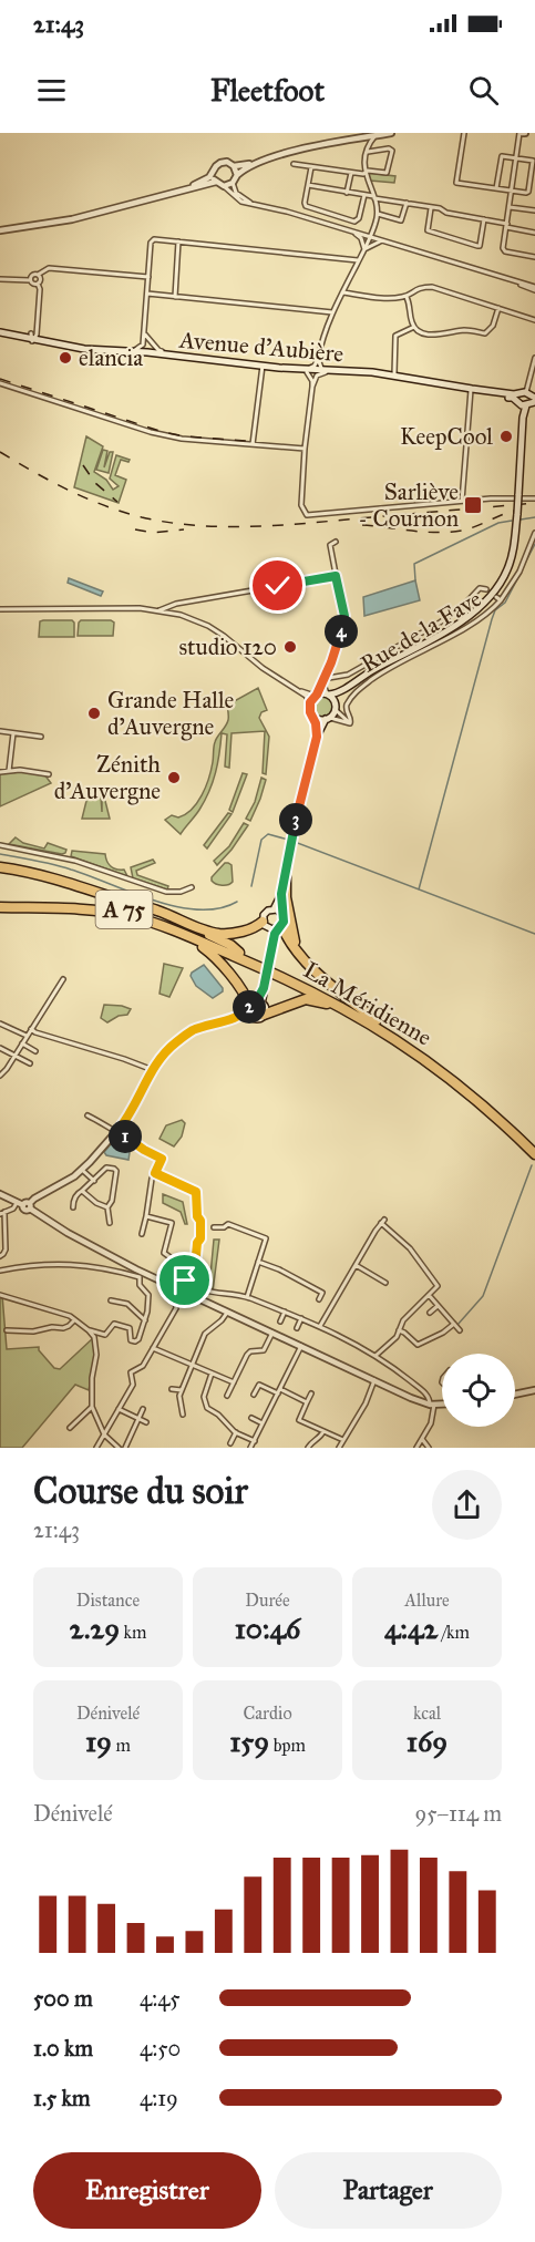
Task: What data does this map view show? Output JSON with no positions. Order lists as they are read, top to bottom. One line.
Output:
{"streets":{"highway":["A 75","La Méridienne"],"main road":["Avenue d'Aubière"],"street":["Rue de la Fave"]},"places":{"other":["elancia","KeepCool","studio 120","Grande Halle d'Auvergne","Zénith d'Auvergne"],"transit":["Sarliève - Cournon"]},"page":{"status":"21:43","header":"Fleetfoot","pins":["4","3","2","1"],"heading":["Course du soir","21:43"],"stats":[["Distance","2.29 km"],["Durée","10:46"],["Allure","4:42 /km"],["Dénivelé","19 m"],["Cardio","159 bpm"],["kcal","169"]],"chart":["Dénivelé","95–114 m"],"list":[{"name":"500 m","note":"4:45"},{"name":"1.0 km","note":"4:50"},{"name":"1.5 km","note":"4:19"}],"buttons":["Enregistrer","Partager"]}}
